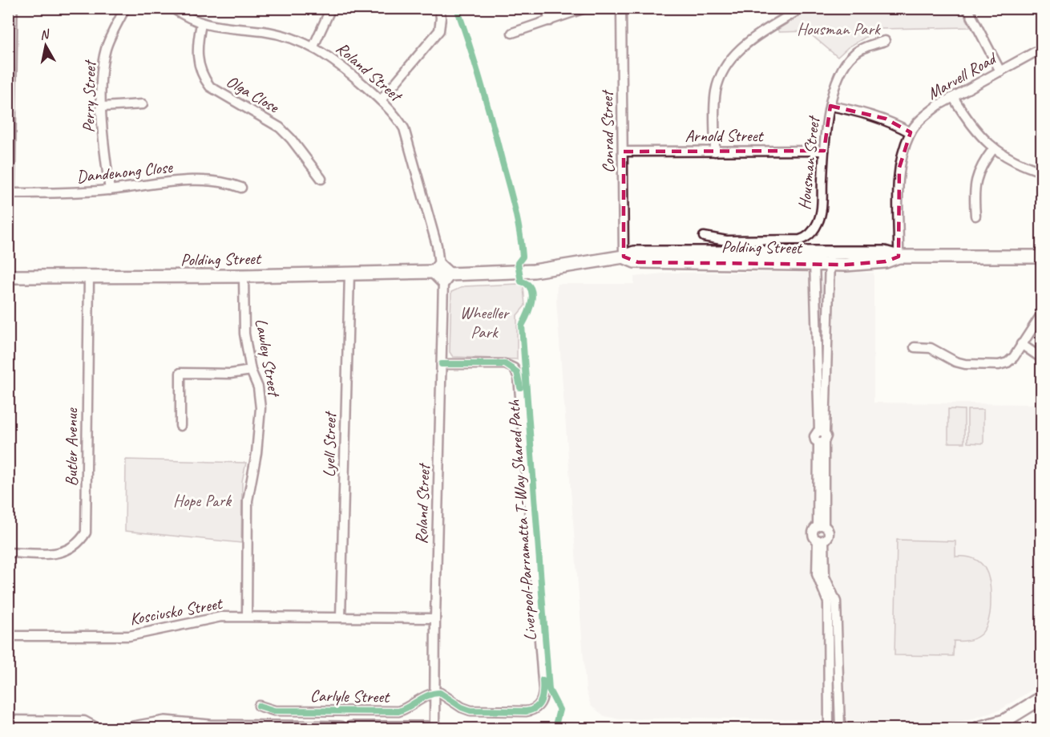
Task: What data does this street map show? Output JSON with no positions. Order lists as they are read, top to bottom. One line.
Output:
{"streets":{"main road":["Polding Street"],"street":["Roland Street","Marvell Road","Olga Close","Perry Street","Conrad Street","Arnold Street","Housman Street","Dandenong Close","Lawley Street","Lyell Street","Butler Avenue","Kosciusko Street","Carlyle Street"],"cycle path":["Liverpool-Parramatta T-Way Shared Path"]},"crossings":[["Roland Street","Olga Close"],["Roland Street","Polding Street"],["Roland Street","Kosciusko Street"],["Roland Street","Carlyle Street"],["Marvell Road","Polding Street"],["Perry Street","Dandenong Close"],["Conrad Street","Arnold Street"],["Conrad Street","Polding Street"],["Arnold Street","Housman Street"],["Polding Street","Lawley Street"],["Polding Street","Lyell Street"],["Polding Street","Butler Avenue"],["Lawley Street","Kosciusko Street"],["Lyell Street","Kosciusko Street"]],"parks":["Housman Park","Wheeller Park","Hope Park"],"north":"top"}
